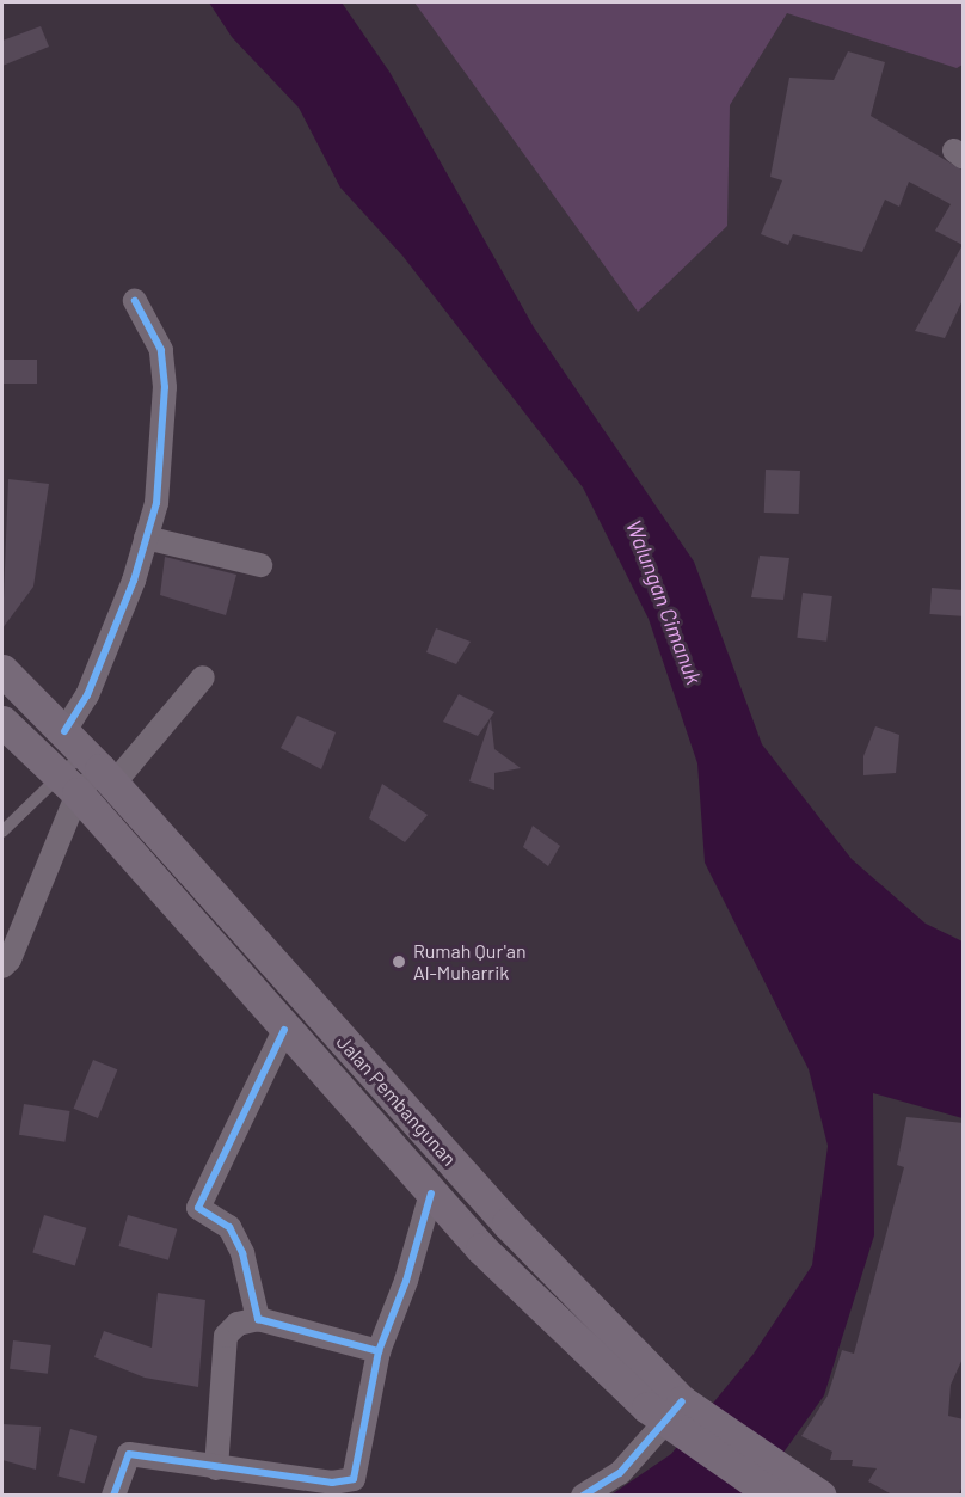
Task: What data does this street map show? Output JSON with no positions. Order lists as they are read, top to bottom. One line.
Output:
{"streets":{"main road":["Jalan Pembangunan"]},"water":["Walungan Cimanuk"],"places":["Rumah Qur'an Al-Muharrik"]}
